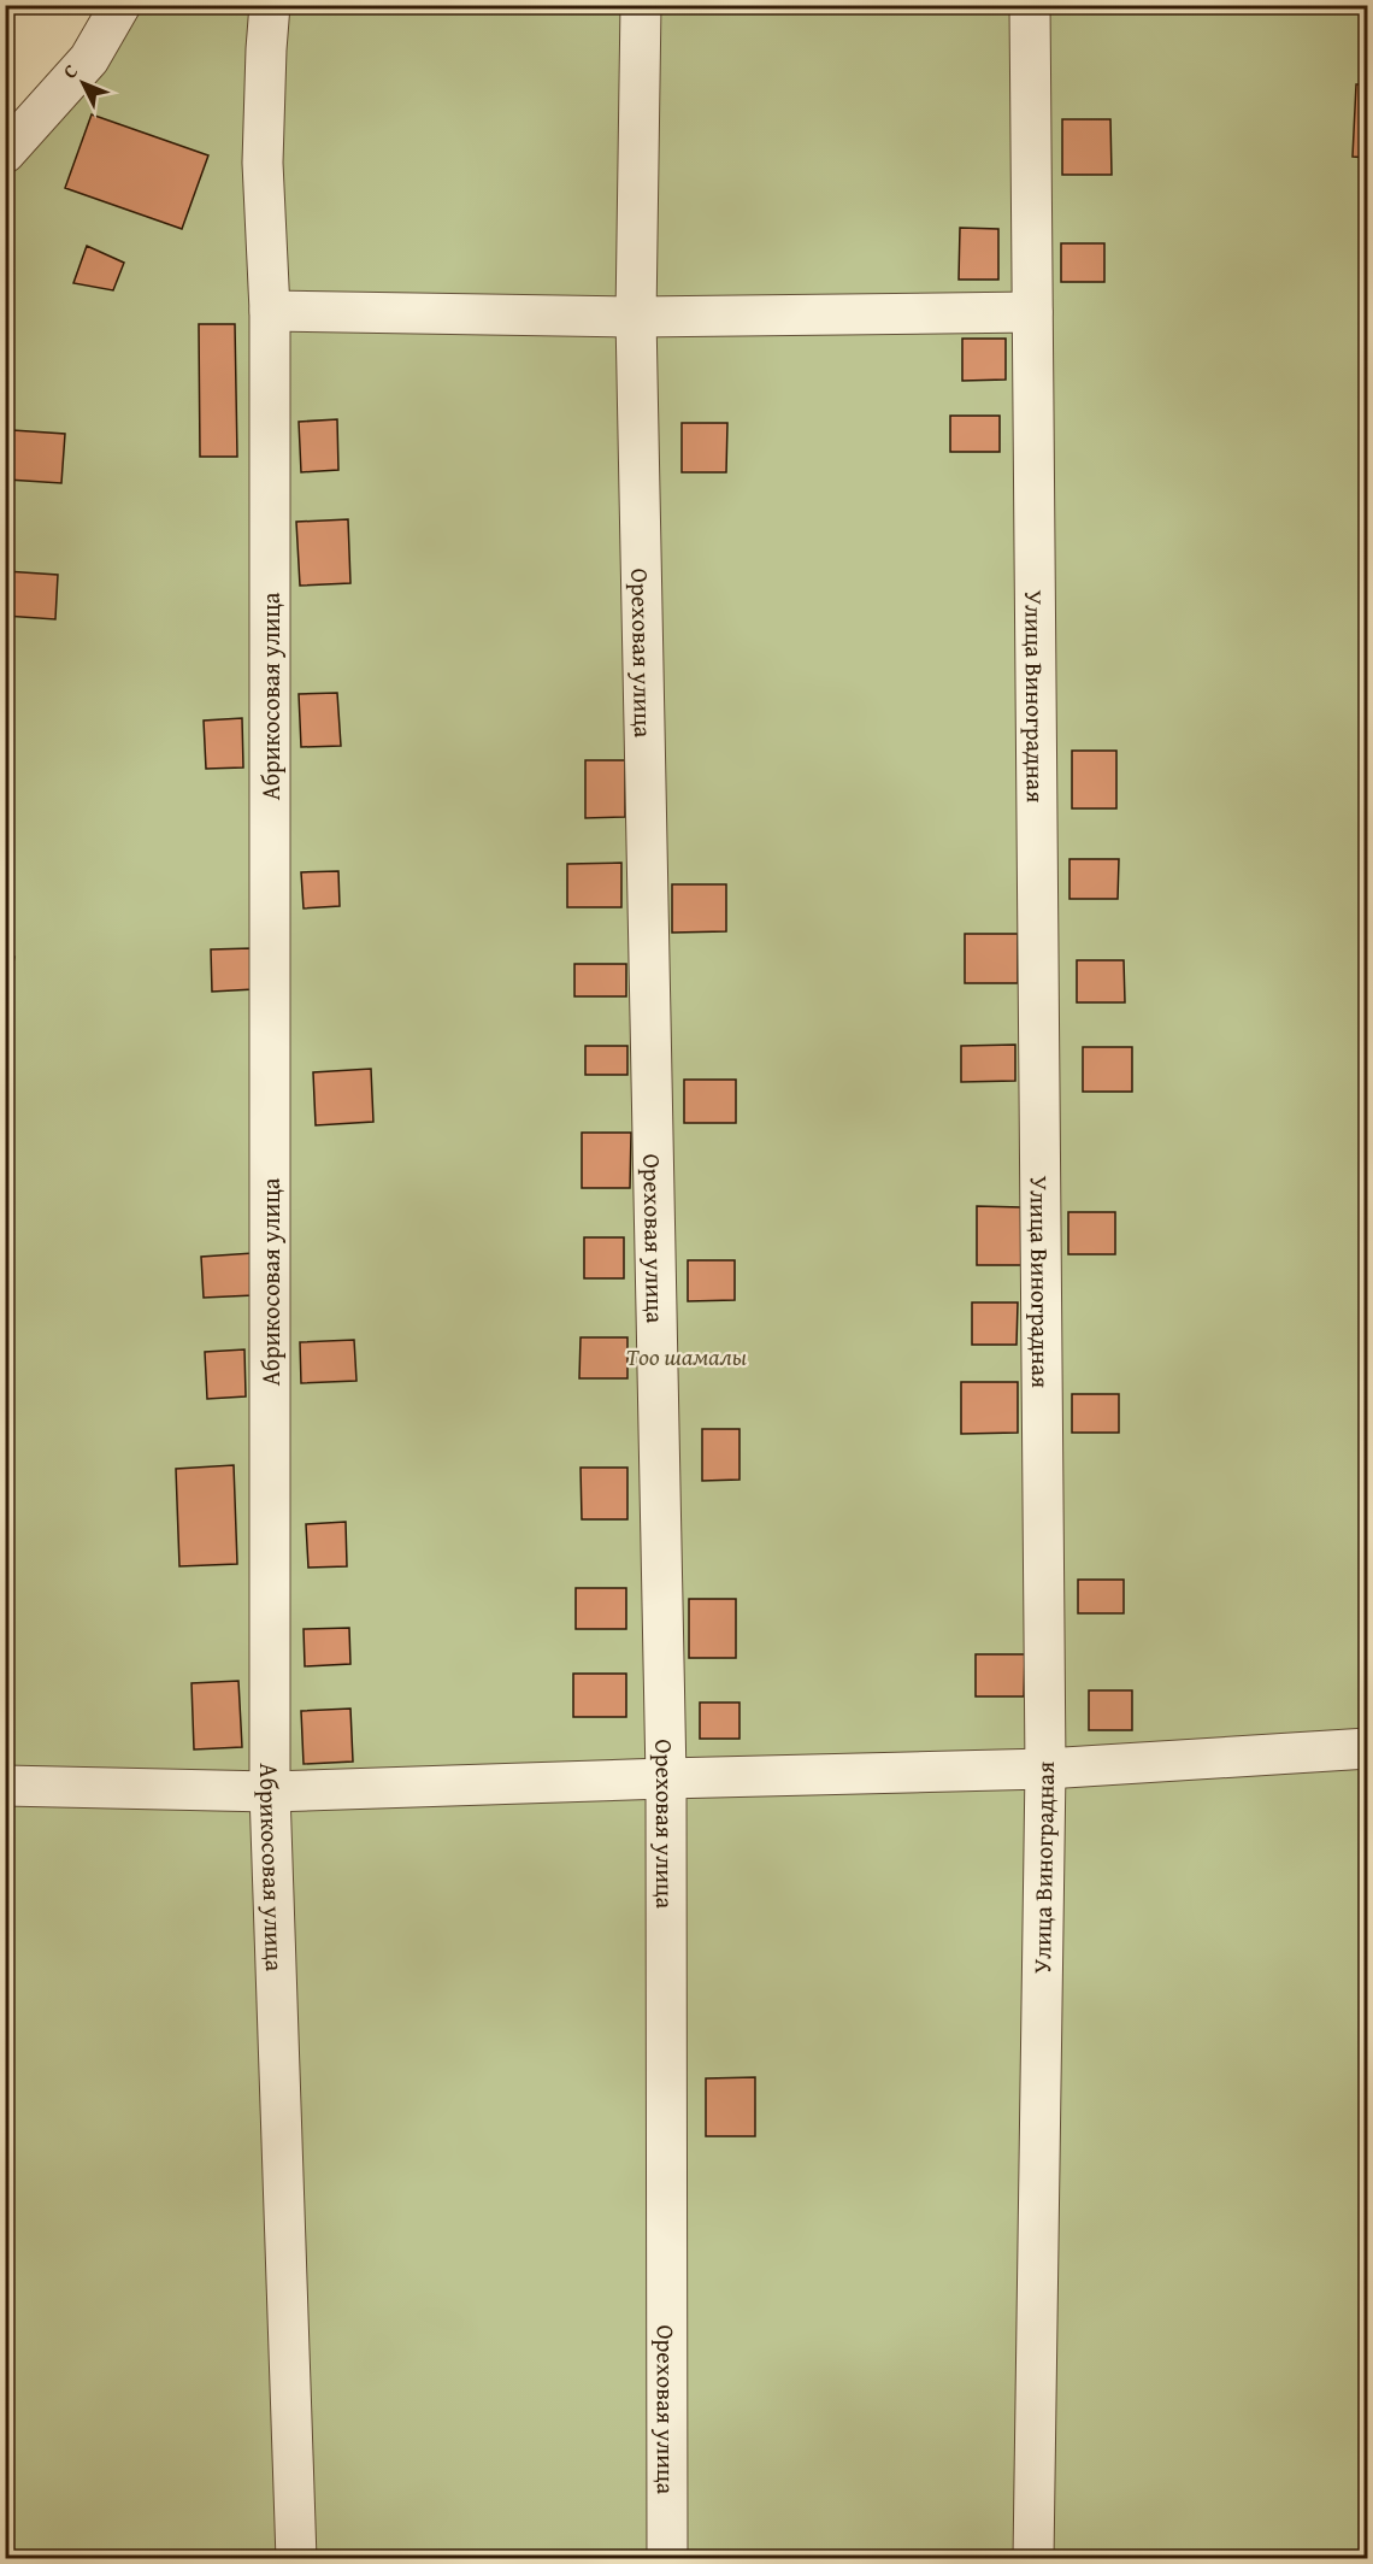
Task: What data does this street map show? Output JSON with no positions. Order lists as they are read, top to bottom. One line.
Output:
{"streets":{"street":["Ореховая улица","Абрикосовая улица","Улица Виноградная"]},"parks":["Тоо шамалы"],"north":"top left"}
